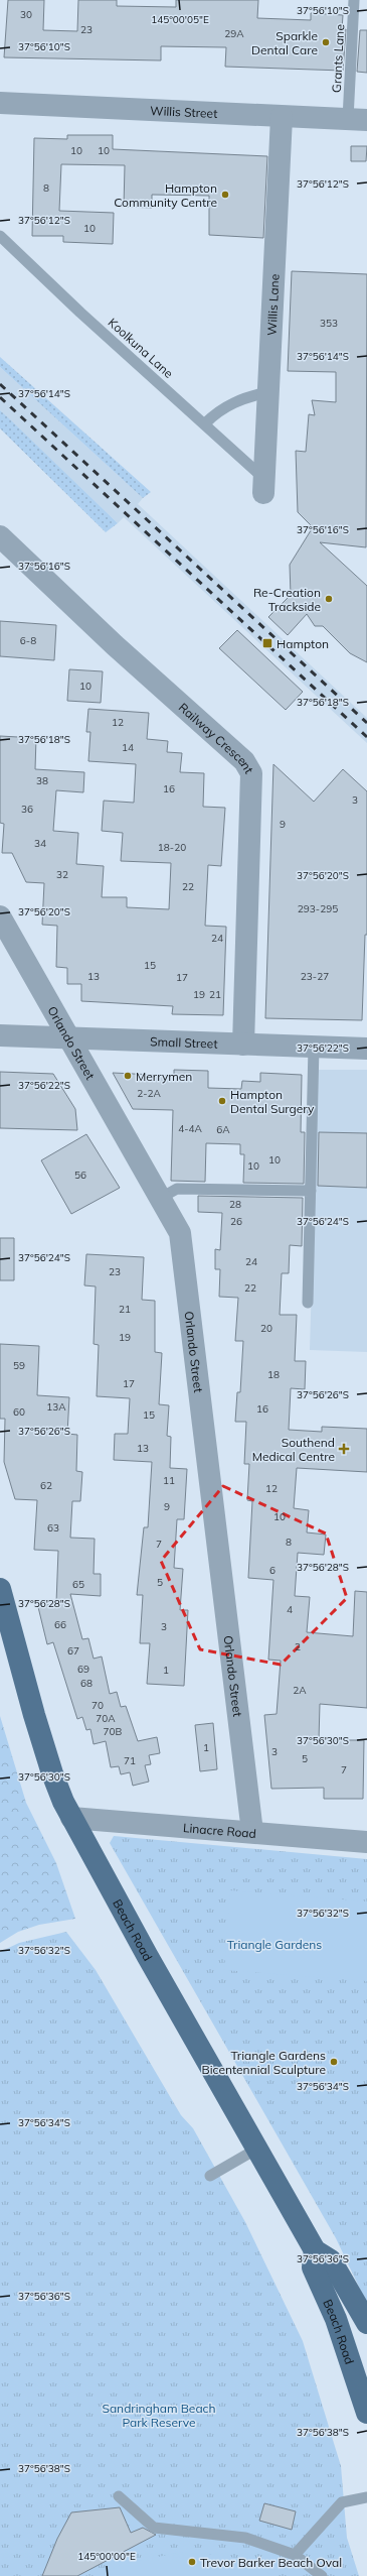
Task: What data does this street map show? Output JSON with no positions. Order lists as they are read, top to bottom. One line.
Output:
{"streets":{"main road":["Beach Road"],"street":["Willis Street","Willis Lane","Railway Crescent","Orlando Street","Small Street","Linacre Road"],"lane":["Grants Lane","Koolkuna Lane"]},"crossings":[["Grants Lane","Willis Street"],["Willis Street","Willis Lane"],["Willis Lane","Koolkuna Lane"],["Railway Crescent","Small Street"],["Orlando Street","Small Street"],["Orlando Street","Linacre Road"],["Linacre Road","Beach Road"]],"parks":["Triangle Gardens","Sandringham Beach Park Reserve"],"places":{"other":["Sparkle Dental Care","Hampton Community Centre","Re-Creation Trackside","Merrymen","Hampton Dental Surgery","Triangle Gardens Bicentennial Sculpture","Trevor Barker Beach Oval"],"transit":["Hampton"],"health":["Southend Medical Centre"]},"house_numbers":["30","23","29A","10","10","8","10","353","6-8","10","12","14","38","16","3","36","9","34","18-20","32","22","293-295","24","15","13","23-27","17","19","21","2-2A","4-4A","6A","10","10","56","28","26","24","23","22","21","20","19","59","18","17","13A","16","60","15","13","11","62","12","9","10","63","8","7","6","5","65","4","66","3","2","67","69","1","68","2A","70","70A","70B","1","3","5","71","7"],"coordinates":["37°56'10\"S","145°00'05\"E","37°56'12\"S","37°56'14\"S","37°56'16\"S","37°56'18\"S","37°56'20\"S","37°56'22\"S","37°56'24\"S","37°56'26\"S","37°56'28\"S","37°56'30\"S","37°56'32\"S","37°56'34\"S","37°56'36\"S","37°56'38\"S","145°00'00\"E"]}
